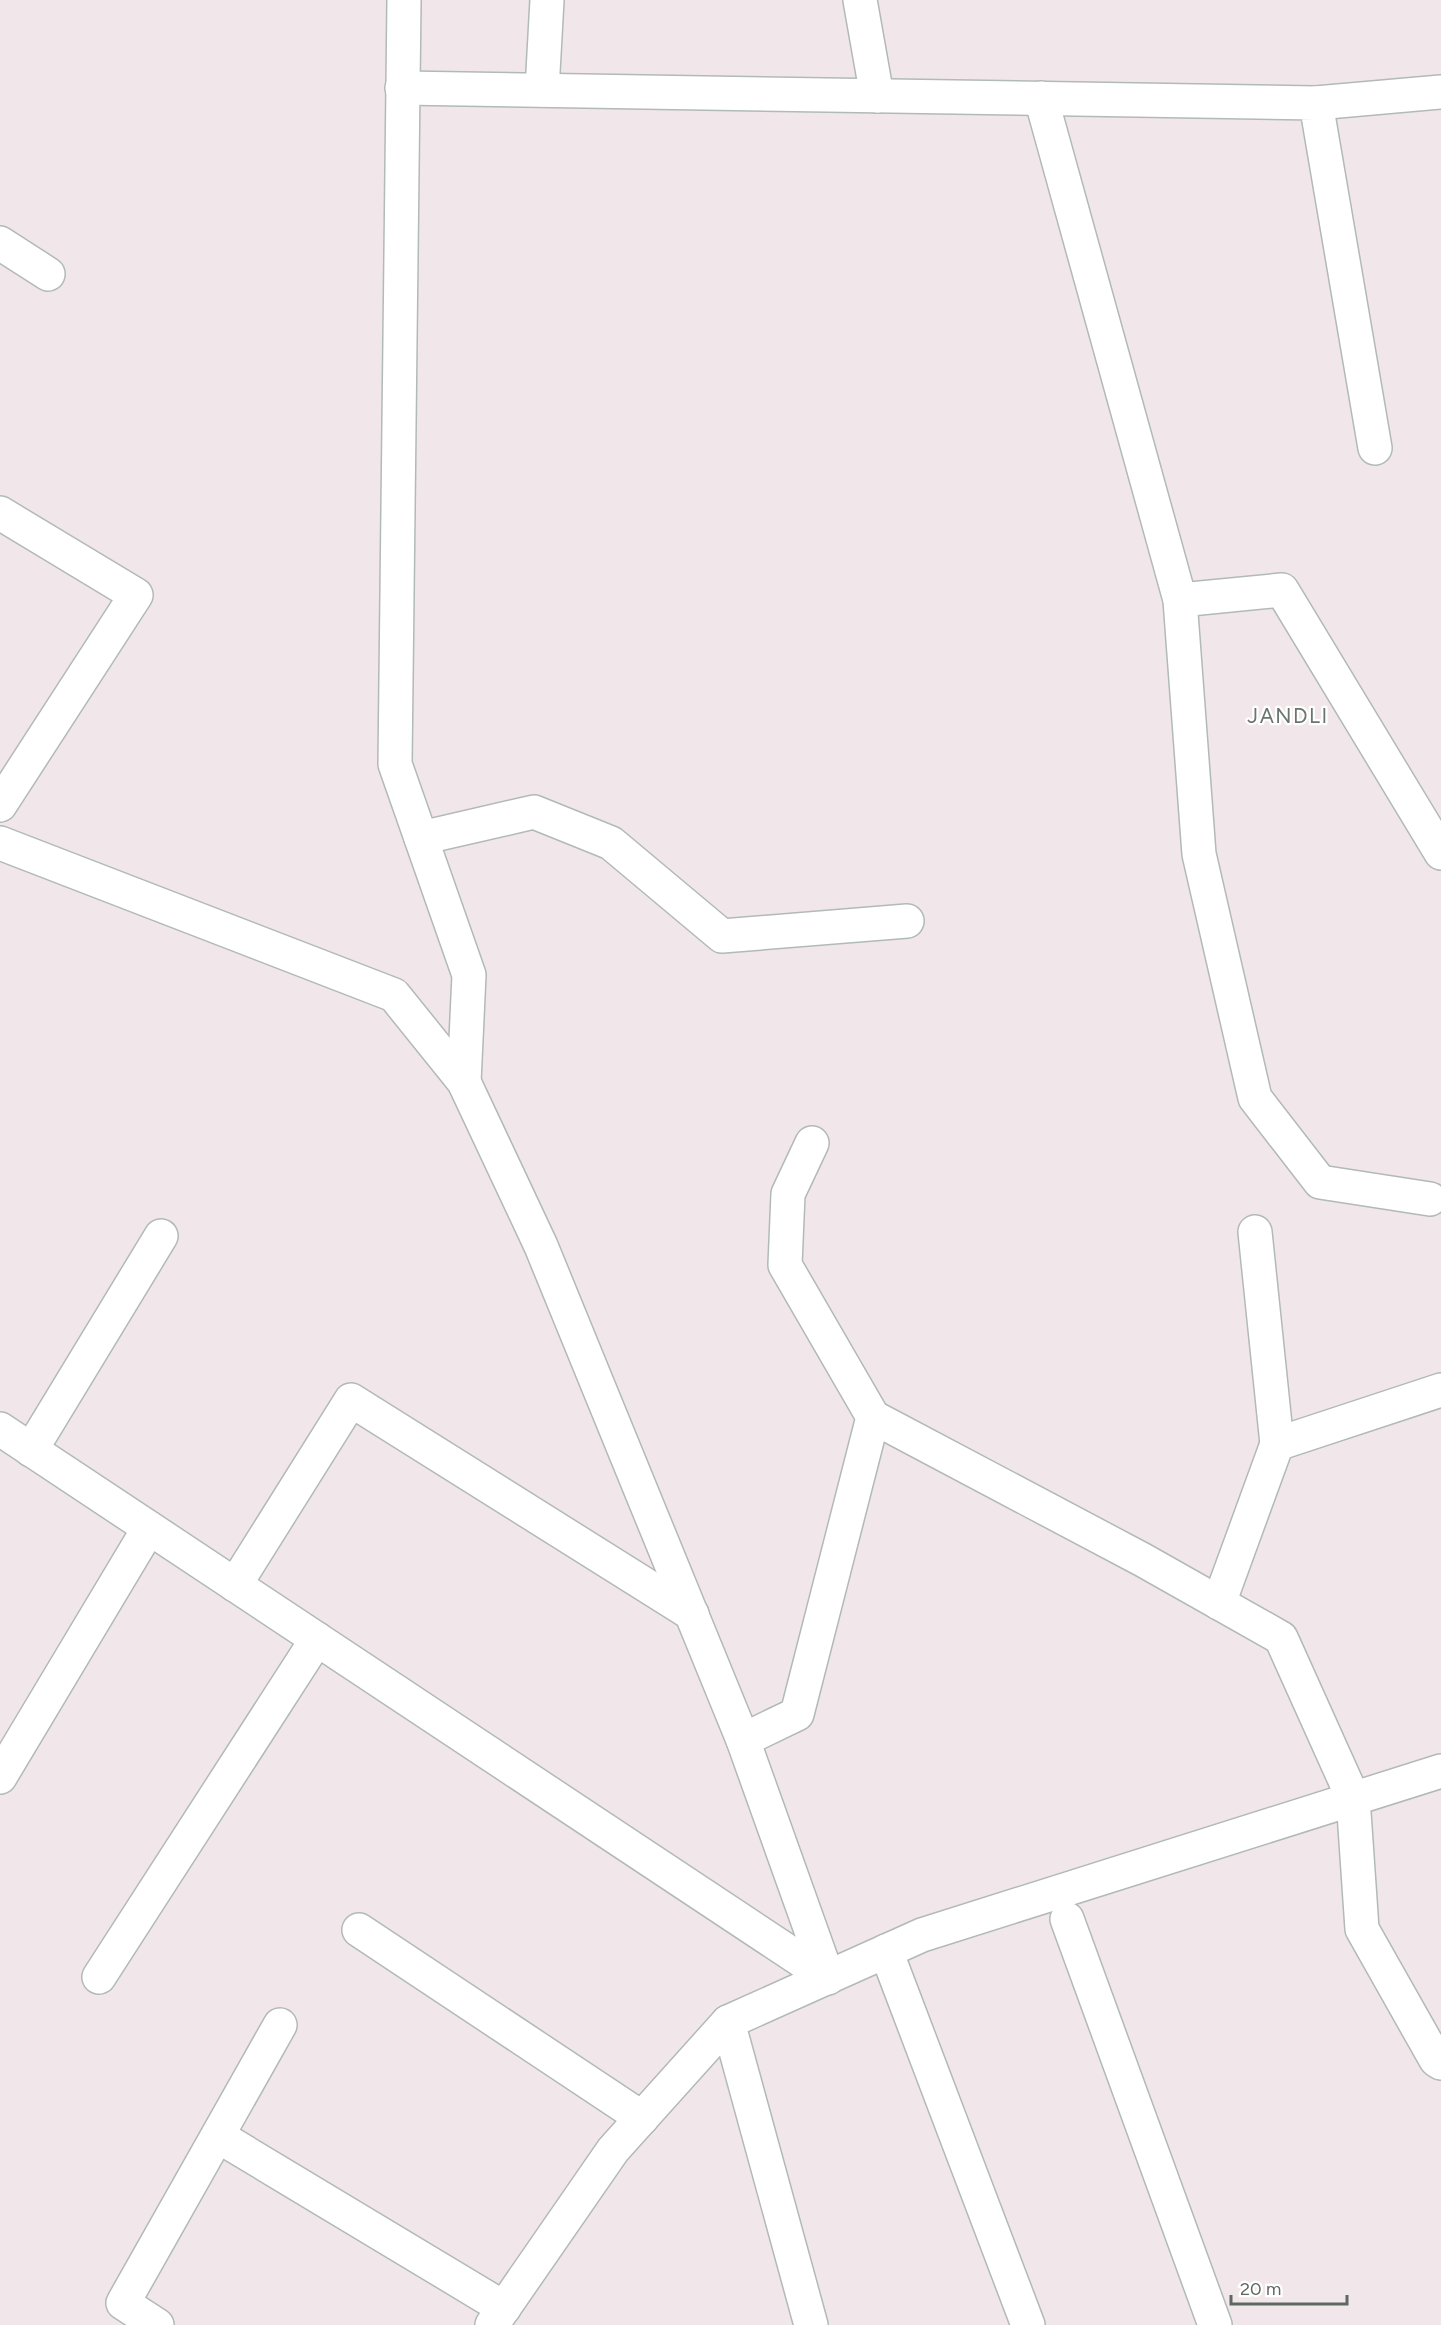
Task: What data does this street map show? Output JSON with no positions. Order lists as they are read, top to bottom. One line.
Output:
{"districts":["JANDLI"],"scale_bar":"20 m"}
